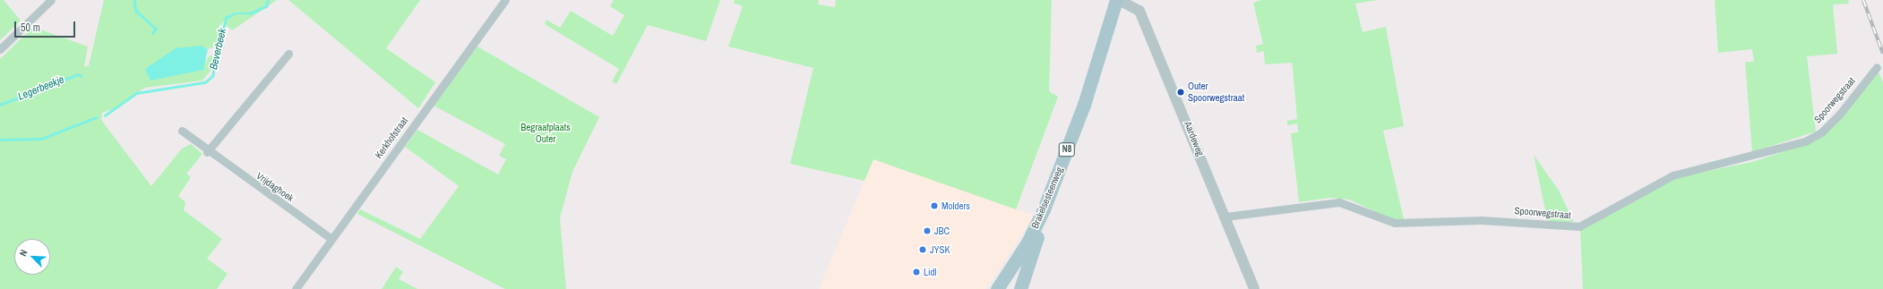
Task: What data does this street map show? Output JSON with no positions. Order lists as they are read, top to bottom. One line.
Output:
{"streets":{"main road":["N8","Brakelsesteenweg"],"street":["Spoorwegstraat","Kerkhofstraat","Aardeweg","Vrijdaghoek"]},"crossings":[["Spoorwegstraat","Aardeweg"],["Kerkhofstraat","Vrijdaghoek"],["Aardeweg","Brakelsesteenweg"]],"water":["Beverbeek","Legerbeekje"],"parks":["Begraafplaats Outer"],"places":["Outer Spoorwegstraat","Molders","JBC","JYSK","Lidl"],"scale_bar":"50 m","north":"top left"}
